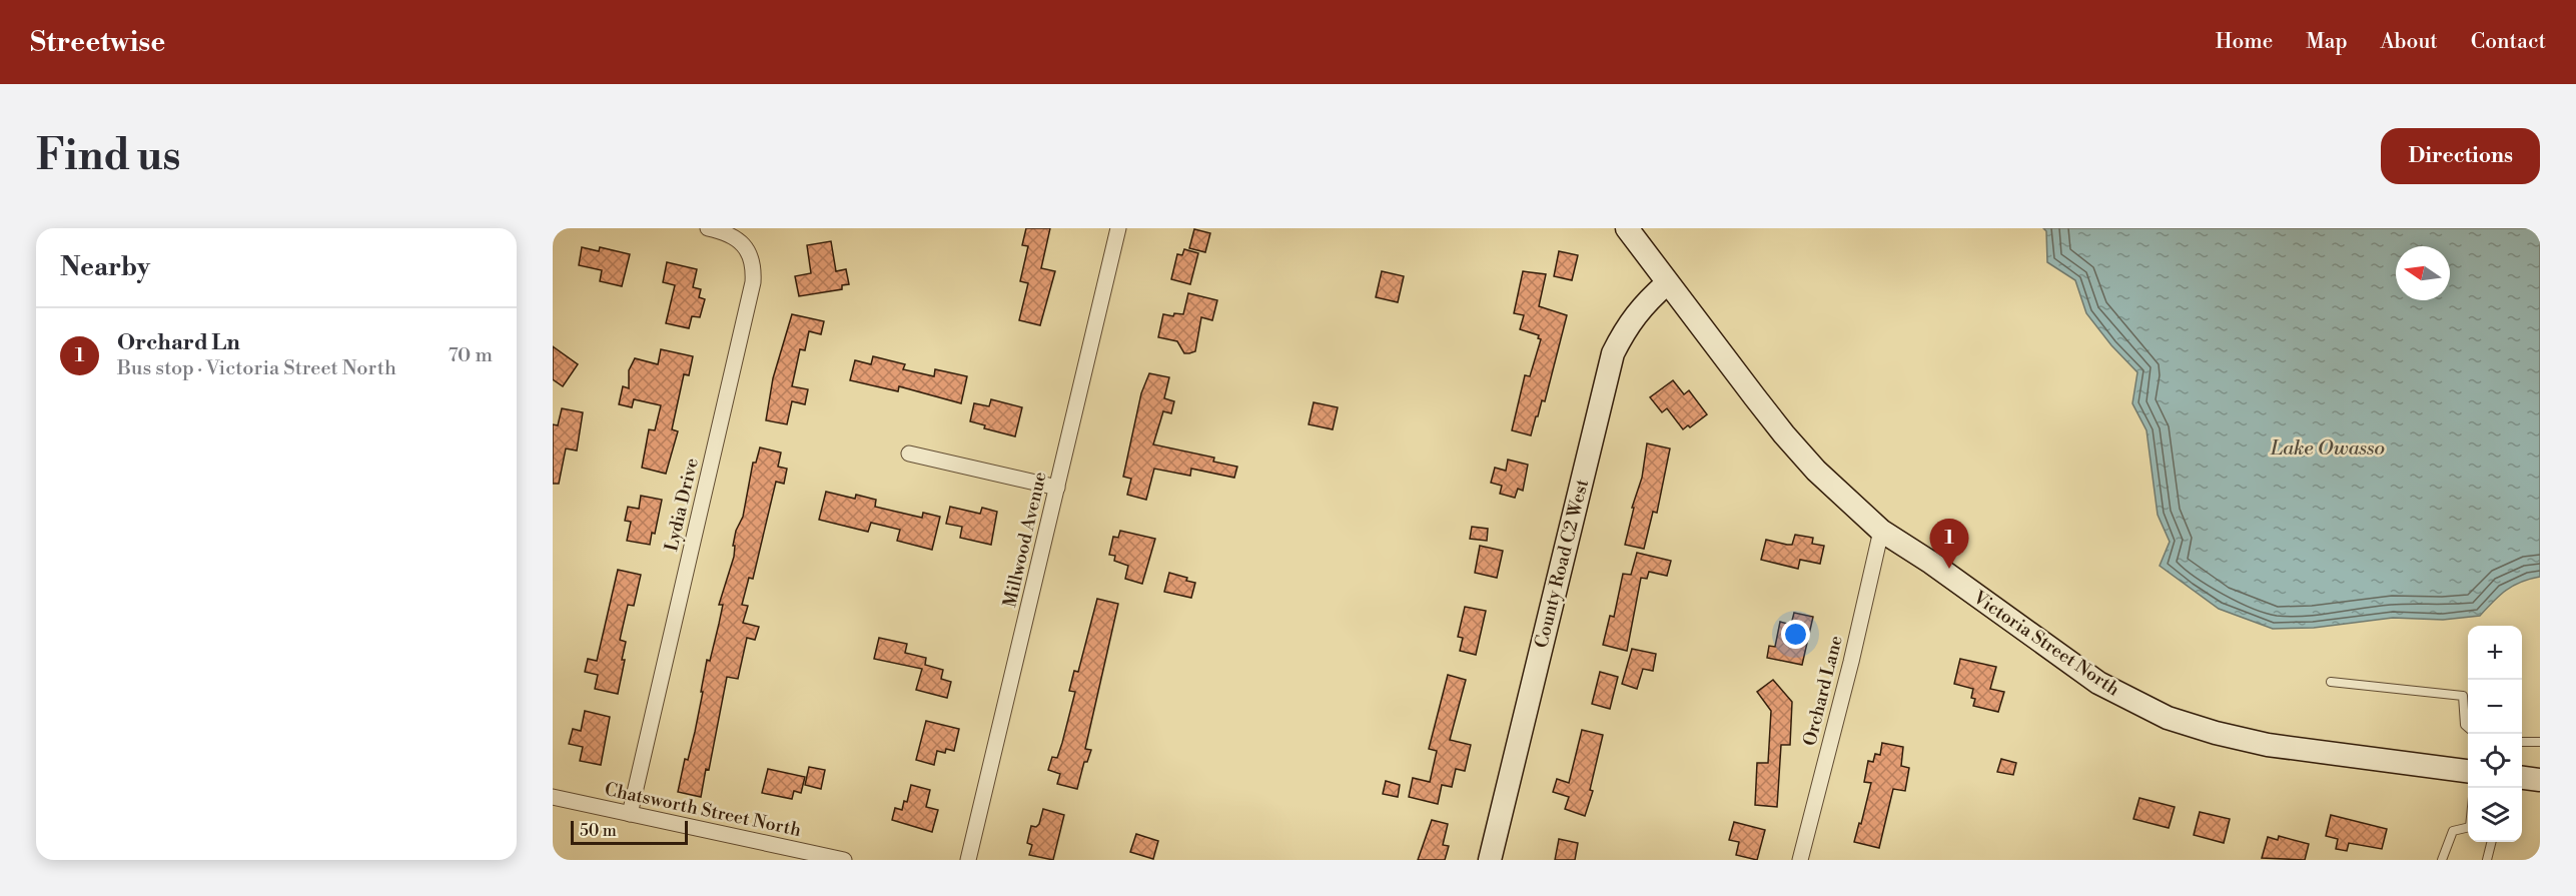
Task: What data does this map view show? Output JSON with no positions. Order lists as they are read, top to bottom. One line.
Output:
{"streets":{"street":["Lydia Drive","Millwood Avenue","County Road C2 West","Victoria Street North","Orchard Lane","Chatsworth Street North"]},"crossings":[["Lydia Drive","Chatsworth Street North"],["County Road C2 West","Victoria Street North"],["Victoria Street North","Orchard Lane"]],"water":["Lake Owasso"],"scale_bar":"50 m","north":"left","page":{"header":"Streetwise","nav":["Home","Map","About","Contact"],"buttons":"Directions","title":"Find us","heading":"Nearby","list":[{"mark":"1","name":"Orchard Ln","note":"Bus stop · Victoria Street North","value":"70 m"}],"pins":"1","map_buttons":["+","−"],"scale":"50 m"}}
